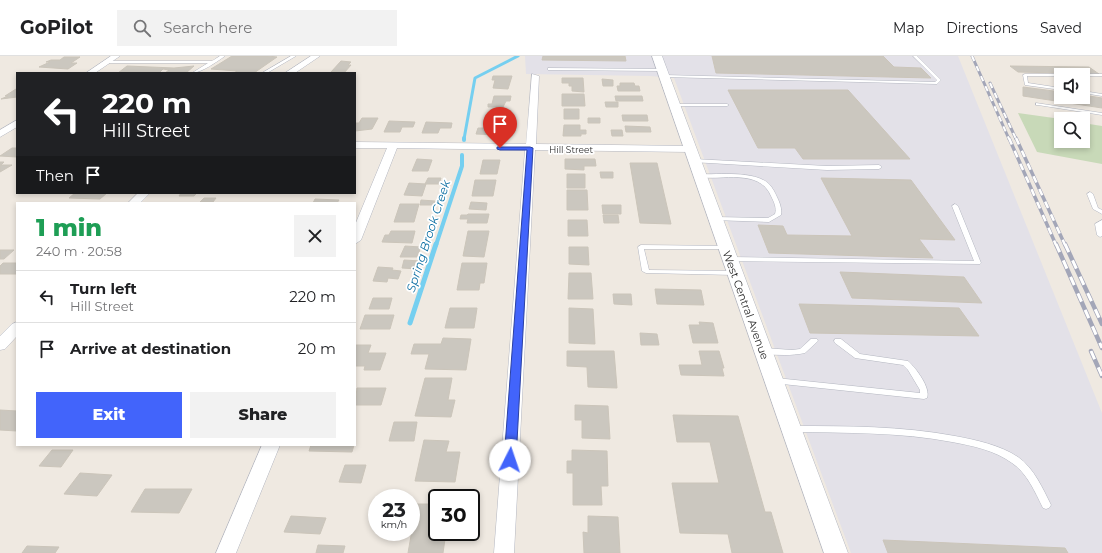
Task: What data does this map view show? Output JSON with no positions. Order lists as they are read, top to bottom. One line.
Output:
{"streets":{"street":["Hill Street","West Central Avenue"]},"crossings":[["Hill Street","West Central Avenue"]],"water":["Spring Brook Creek"],"page":{"header":"GoPilot","search":"Search here","nav":["Map","Directions","Saved"],"turn":["220 m","Hill Street"],"then":"Then","heading":["1 min","240 m · 20:58"],"list":[{"name":"Turn left","note":"Hill Street","value":"220 m"},{"name":"Arrive at destination","value":"20 m"}],"buttons":["Exit","Share"],"speed":"23 km/h","limit":"30"}}
